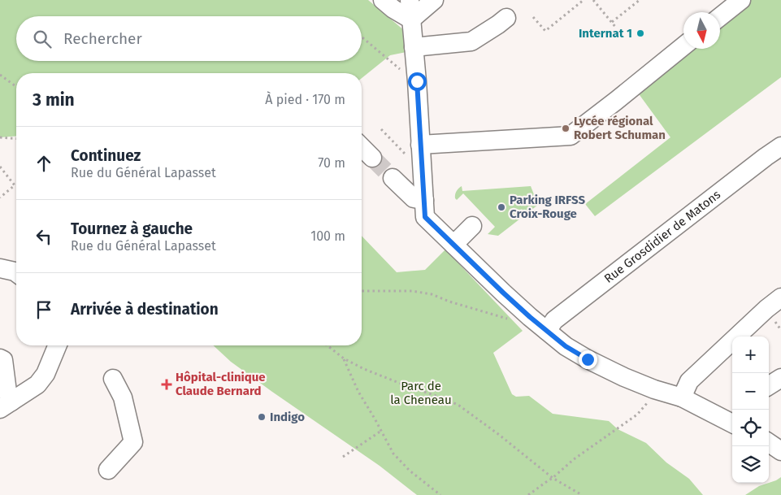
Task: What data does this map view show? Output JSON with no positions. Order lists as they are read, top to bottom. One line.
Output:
{"streets":{"street":["Rue Grosdidier de Matons"]},"parks":["Parc de la Cheneau"],"places":{"other":["Internat 1","Lycée régional Robert Schuman","Parking IRFSS Croix-Rouge","Indigo"],"health":["Hôpital-clinique Claude Bernard"]},"north":"bottom","page":{"search":"Rechercher","heading":["3 min","À pied · 170 m"],"list":[["Continuez","Rue du Général Lapasset","70 m"],["Tournez à gauche","Rue du Général Lapasset","100 m"],"Arrivée à destination"],"map_buttons":["+","−"]}}
